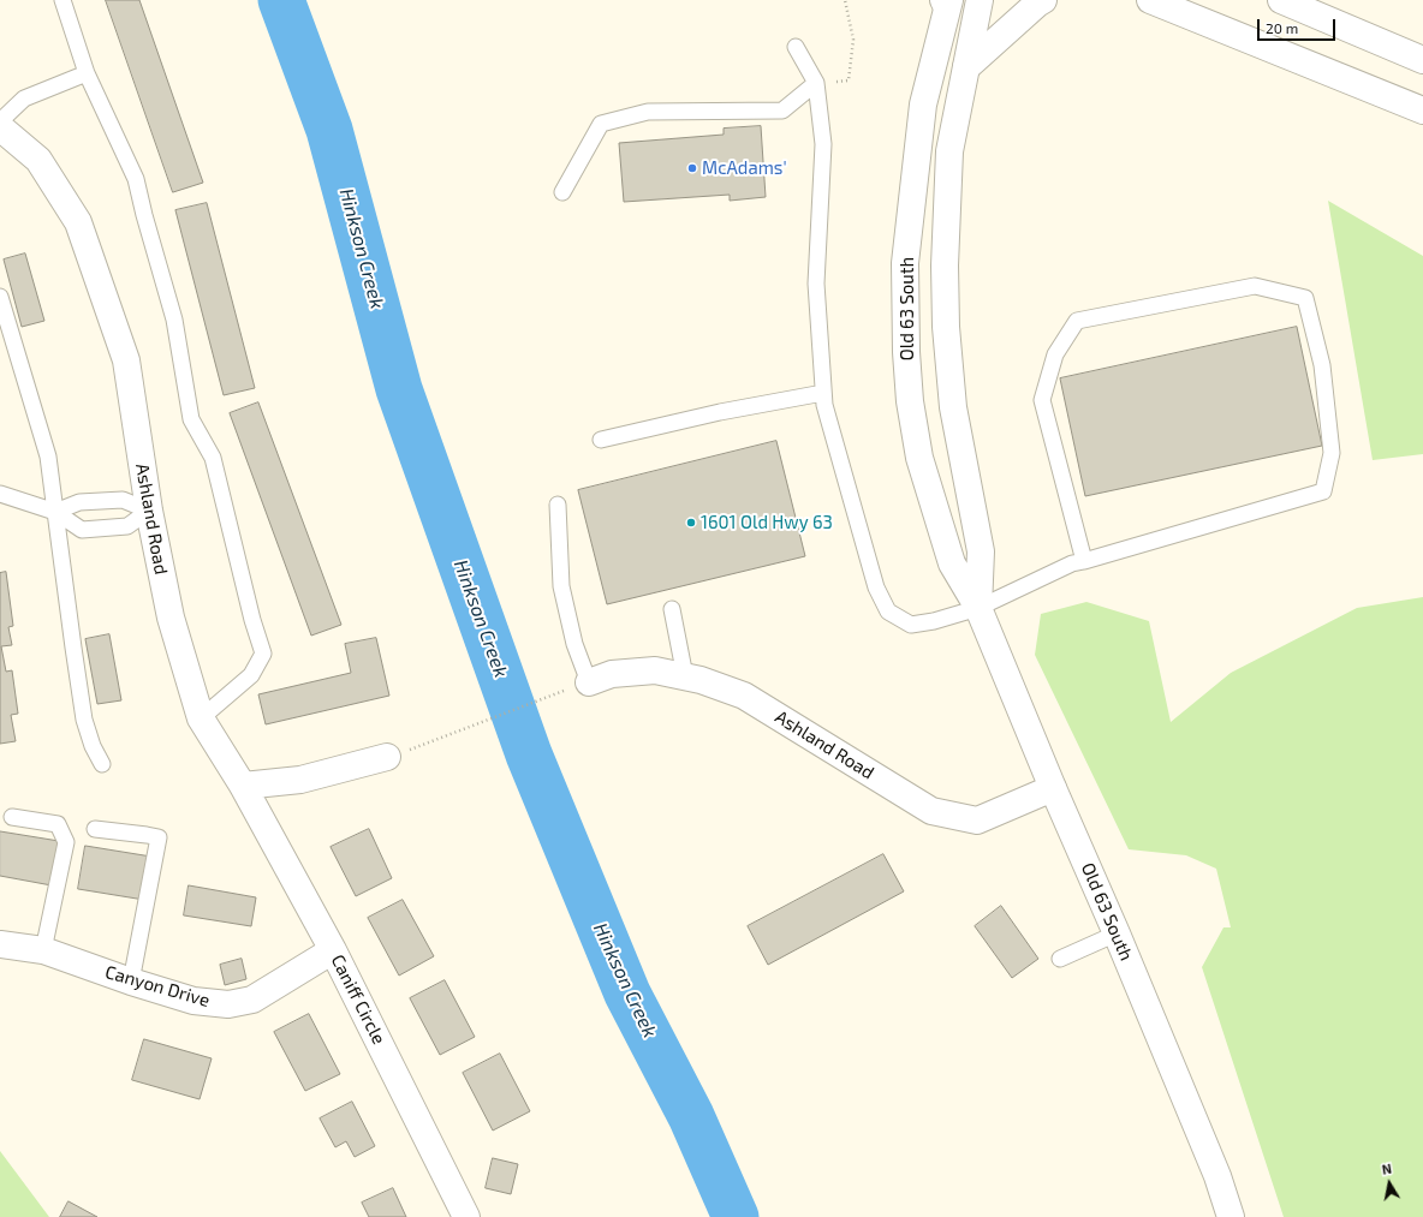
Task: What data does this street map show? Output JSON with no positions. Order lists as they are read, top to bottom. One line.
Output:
{"streets":{"main road":["Old 63 South","Ashland Road","Canyon Drive","Caniff Circle"]},"crossings":[["Old 63 South","Ashland Road"],["Ashland Road","Caniff Circle"],["Canyon Drive","Caniff Circle"]],"water":["Hinkson Creek"],"places":["McAdams'","1601 Old Hwy 63"],"scale_bar":"20 m","north":"top"}
